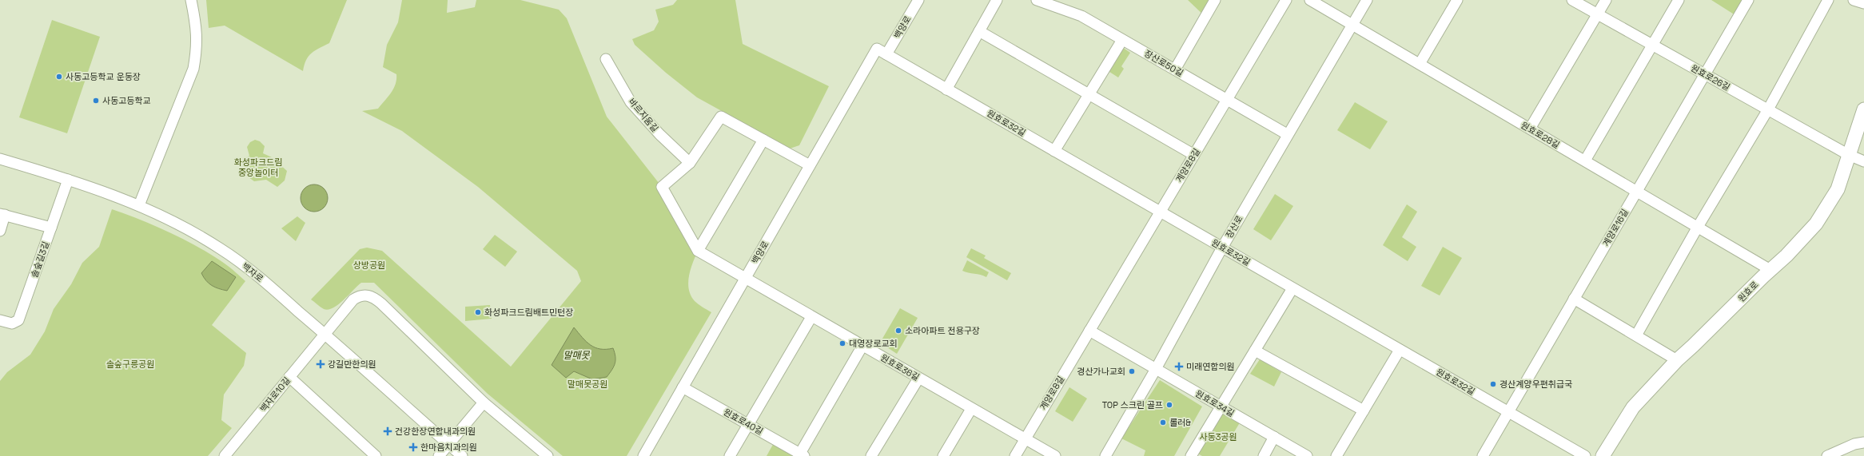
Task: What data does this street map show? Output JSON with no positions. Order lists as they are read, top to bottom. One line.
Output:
{"streets":{"main road":["원효로"],"street":["백양로","장산로50길","원효로26길","바르지움길","원효로32길","원효로28길","계양로8길","장산로","계양로16길","솔숲길3길","백자로","원효로36길","백자로10길","원효로34길","원효로40길"]},"crossings":[["백양로","원효로32길"],["백양로","원효로36길"],["백양로","원효로40길"],["장산로50길","계양로8길"],["장산로50길","장산로"],["원효로26길","계양로16길"],["원효로26길","원효로"],["원효로32길","계양로8길"],["원효로32길","장산로"],["원효로32길","계양로16길"],["원효로28길","장산로"],["원효로28길","계양로16길"],["원효로28길","원효로"],["계양로8길","원효로36길"],["장산로","원효로34길"],["솔숲길3길","백자로"],["백자로","백자로10길"]],"water":["말매못"],"parks":["화성파크드림 중앙놀이터","상방공원","솔숲구릉공원","말매못공원","사동3공원"],"places":{"other":["사동고등학교 운동장","사동고등학교","화성파크드림배트민턴장","소라아파트 전용구장","대영장로교회","경산가나교회","경산계양우편취급국","TOP 스크린 골프","롤러&"],"health":["강길만한의원","미래연합의원","건강한장연합내과의원","한마음치과의원"]}}
